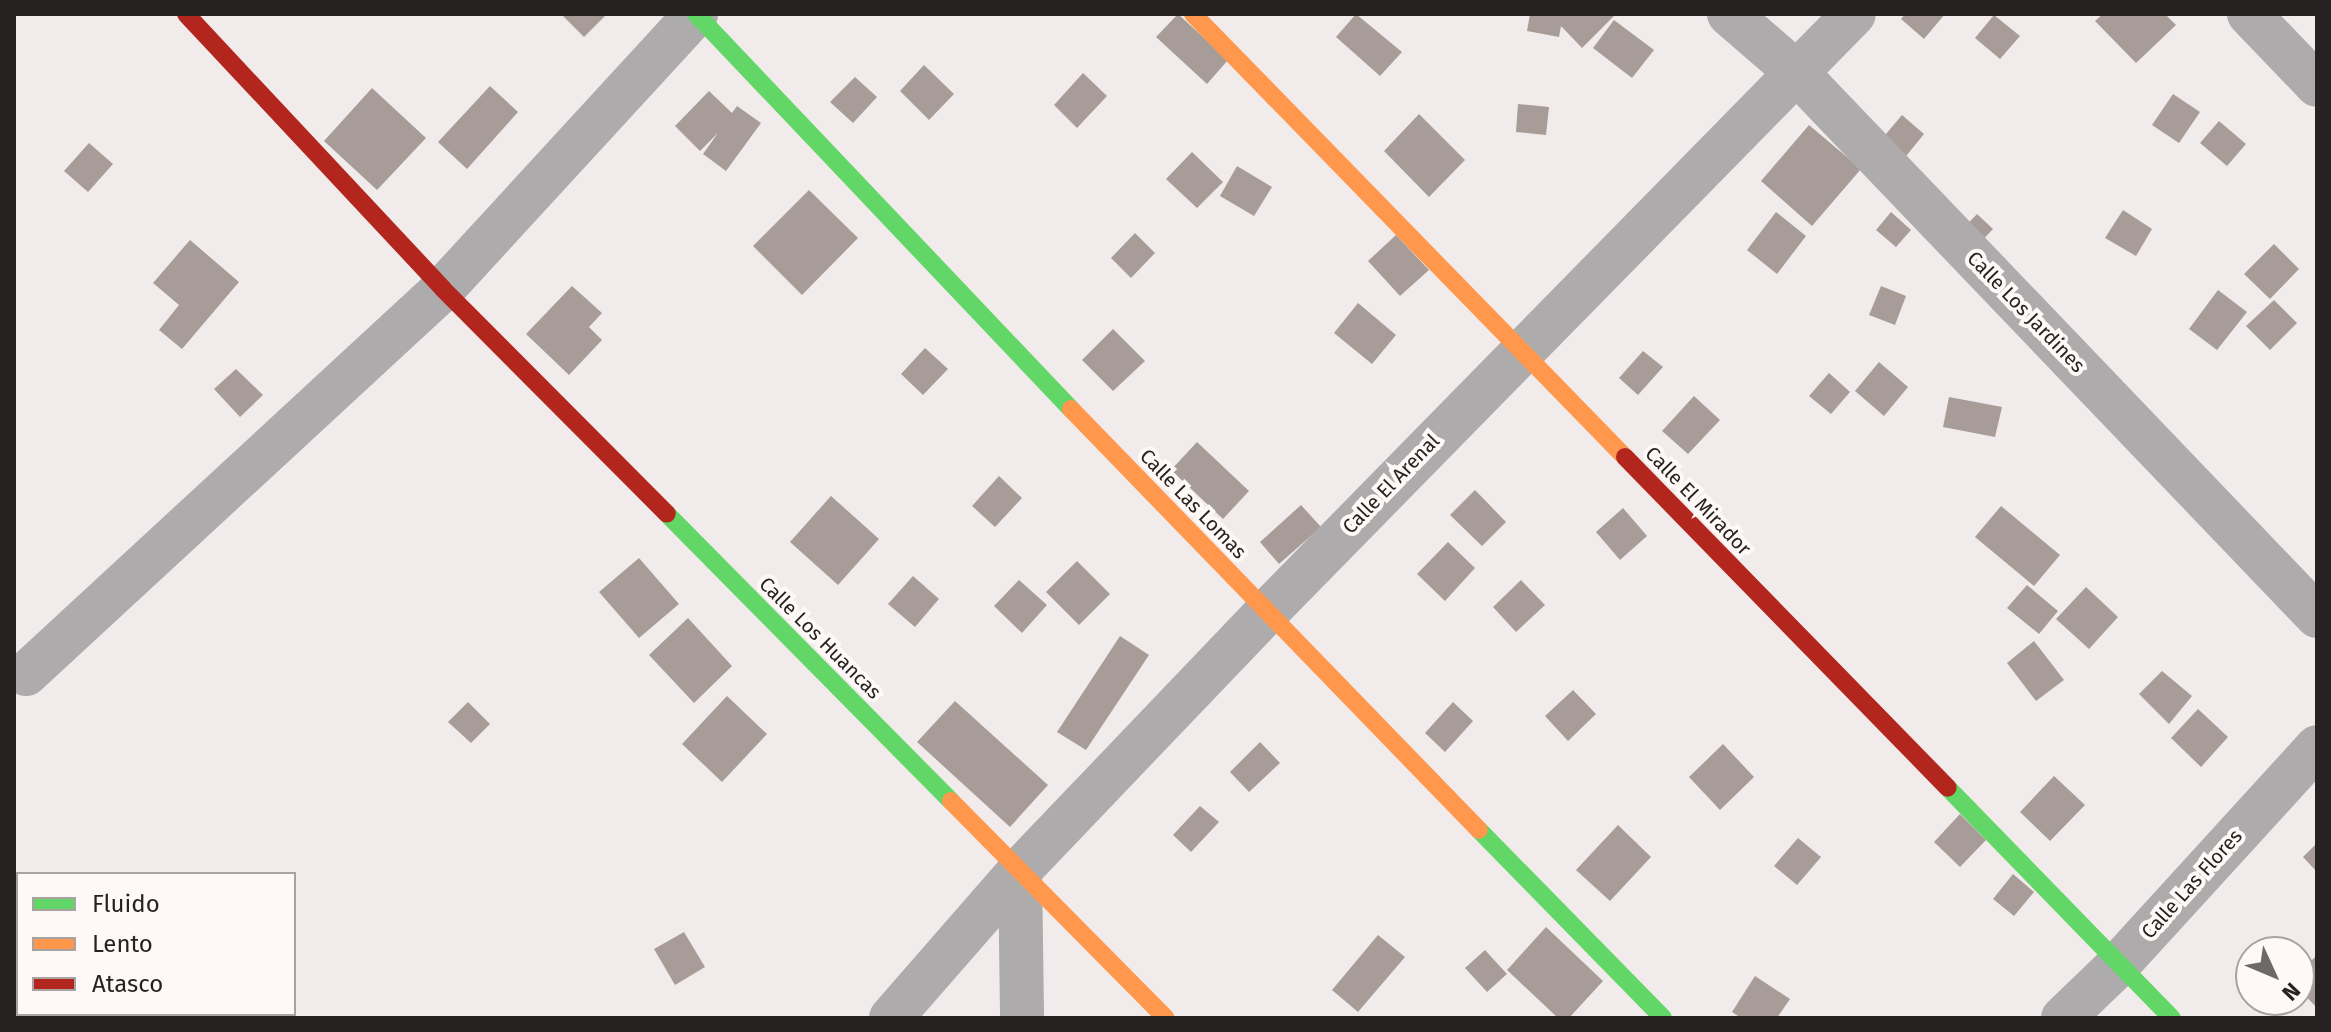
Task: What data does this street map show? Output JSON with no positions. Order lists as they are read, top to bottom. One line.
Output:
{"streets":{"street":["Calle Los Jardines","Calle El Arenal","Calle El Mirador","Calle Las Lomas","Calle Los Huancas","Calle Las Flores"]},"crossings":[["Calle Los Jardines","Calle El Arenal"],["Calle El Arenal","Calle El Mirador"],["Calle El Arenal","Calle Las Lomas"],["Calle El Arenal","Calle Los Huancas"],["Calle El Mirador","Calle Las Flores"]],"legend":["Fluido","Lento","Atasco"],"north":"bottom right"}
